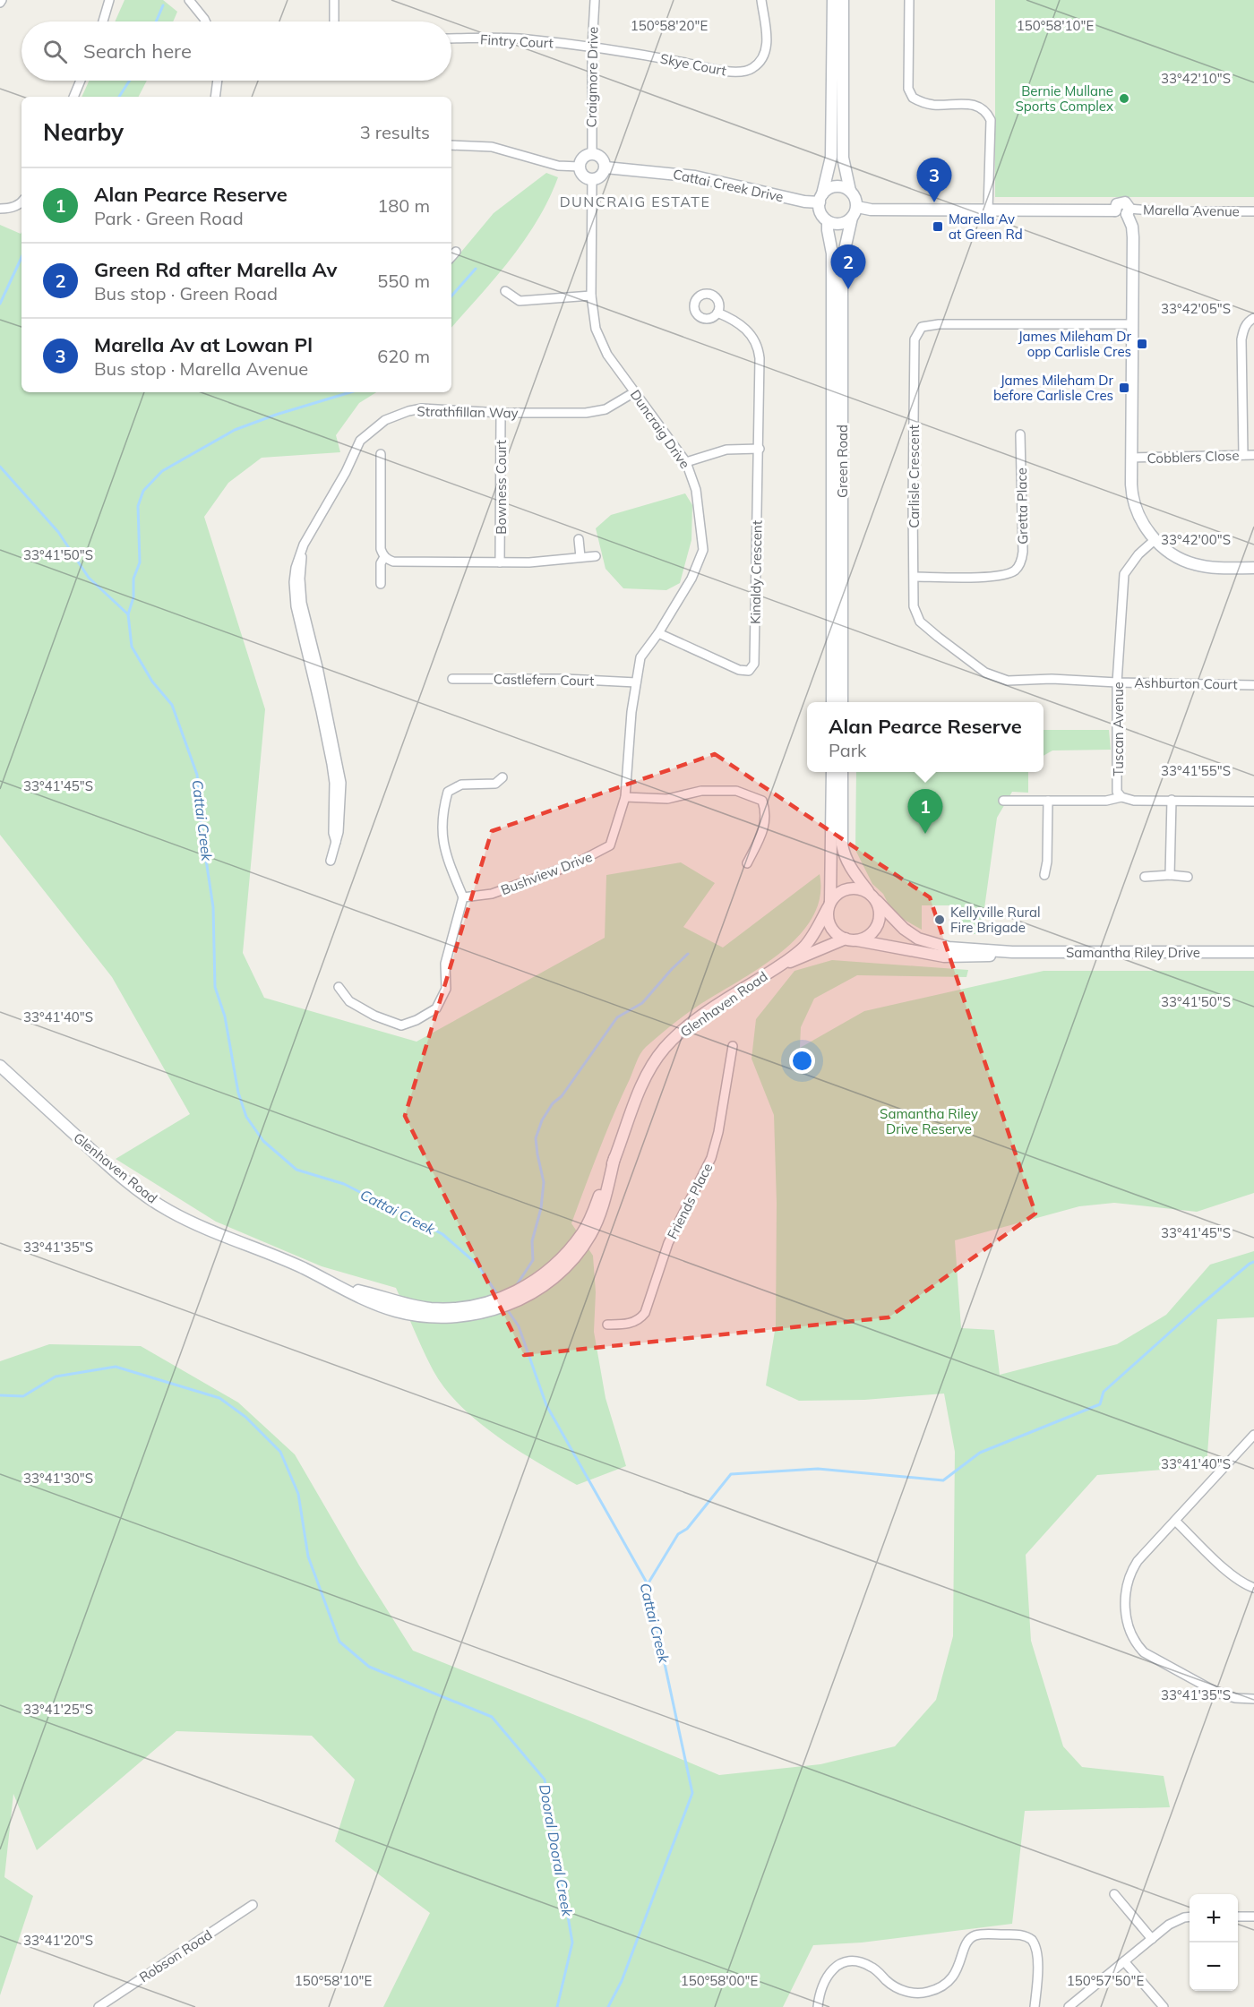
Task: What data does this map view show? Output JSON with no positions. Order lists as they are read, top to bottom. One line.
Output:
{"streets":{"main road":["Cattai Creek Drive","Green Road","Samantha Riley Drive","Glenhaven Road"],"street":["Fintry Court","Skye Court","Craigmore Drive","Marella Avenue","Strathfillan Way","Duncraig Drive","Cobblers Close","Carlisle Crescent","Bowness Court","Gretta Place","Kinaldy Crescent","Castlefern Court","Ashburton Court","Tuscan Avenue","Bushview Drive","Friends Place","Robson Road"]},"crossings":[["Fintry Court","Skye Court"],["Fintry Court","Craigmore Drive"],["Skye Court","Craigmore Drive"],["Craigmore Drive","Cattai Creek Drive"],["Craigmore Drive","Duncraig Drive"],["Cattai Creek Drive","Duncraig Drive"],["Cattai Creek Drive","Green Road"],["Strathfillan Way","Duncraig Drive"],["Strathfillan Way","Bowness Court"],["Duncraig Drive","Kinaldy Crescent"],["Duncraig Drive","Castlefern Court"],["Duncraig Drive","Bushview Drive"],["Carlisle Crescent","Gretta Place"],["Carlisle Crescent","Ashburton Court"],["Carlisle Crescent","Tuscan Avenue"],["Ashburton Court","Tuscan Avenue"],["Samantha Riley Drive","Glenhaven Road"]],"districts":["DUNCRAIG ESTATE"],"water":["Cattai Creek","Dooral Dooral Creek"],"parks":["Samantha Riley Drive Reserve"],"places":{"other":["Bernie Mullane Sports Complex","Kellyville Rural Fire Brigade"],"transit":["Marella Av at Green Rd","James Mileham Dr opp Carlisle Cres","James Mileham Dr before Carlisle Cres"]},"page":{"search":"Search here","heading":["Nearby","3 results"],"pins":["3","2","1"],"list":[{"mark":"1","name":"Alan Pearce Reserve","note":"Park · Green Road","value":"180 m"},{"mark":"2","name":"Green Rd after Marella Av","note":"Bus stop · Green Road","value":"550 m"},{"mark":"3","name":"Marella Av at Lowan Pl","note":"Bus stop · Marella Avenue","value":"620 m"}],"popup":["Alan Pearce Reserve","Park"],"map_buttons":["+","−"]},"coordinates":["150°58'20\"E","150°58'10\"E","33°42'10\"S","33°42'05\"S","33°42'00\"S","33°41'50\"S","33°41'55\"S","33°41'45\"S","33°41'40\"S","33°41'35\"S","33°41'30\"S","33°41'25\"S","33°41'20\"S","150°58'00\"E","150°57'50\"E"]}
